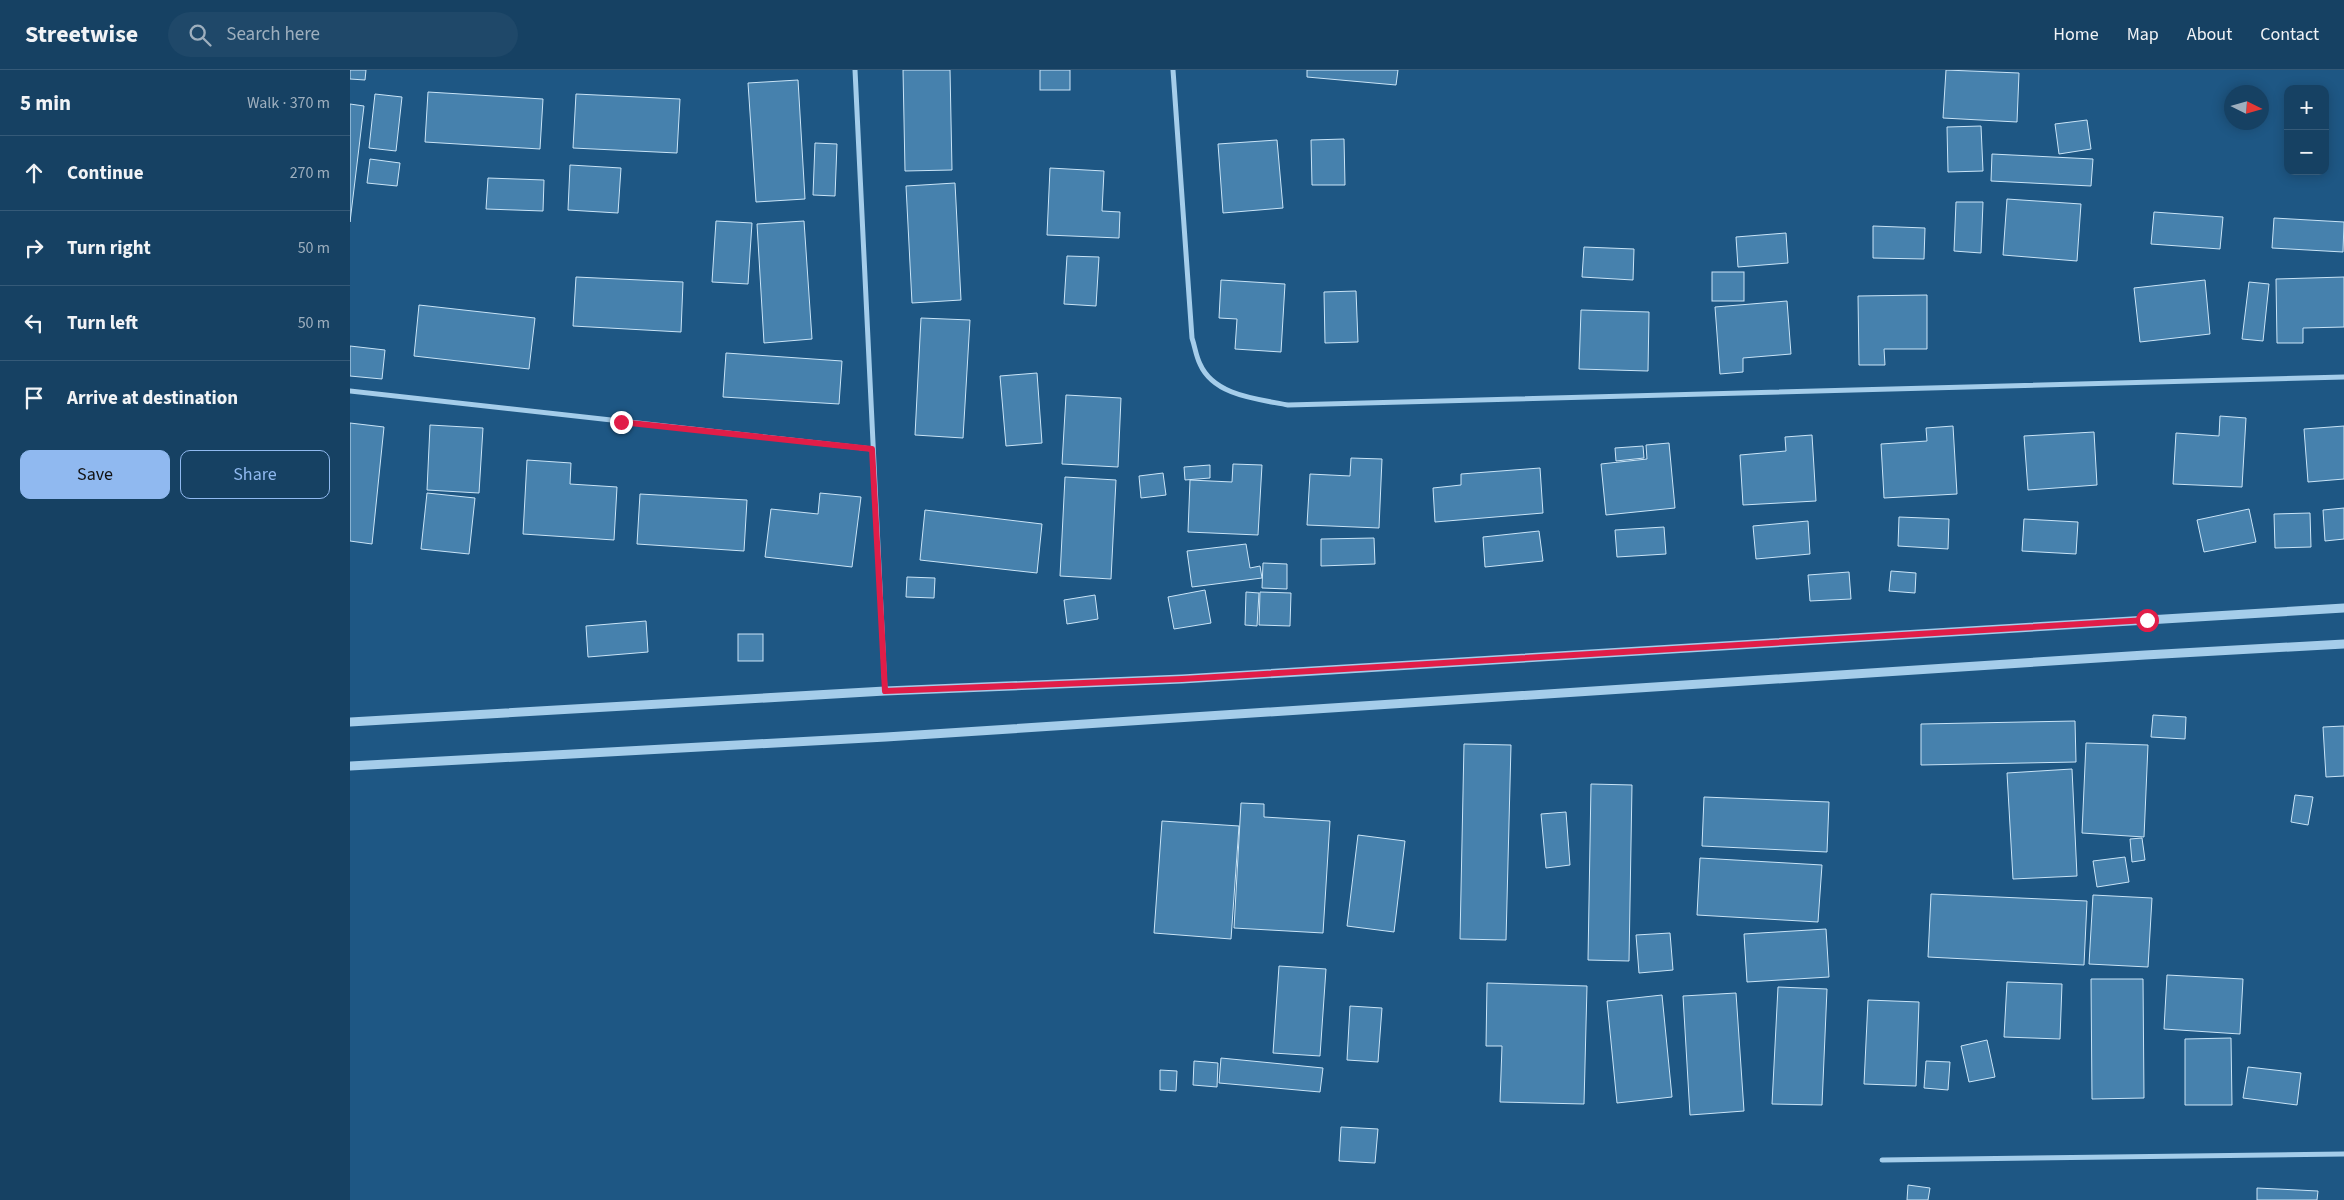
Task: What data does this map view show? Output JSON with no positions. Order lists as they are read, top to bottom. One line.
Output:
{"north":"right","page":{"header":"Streetwise","search":"Search here","nav":["Home","Map","About","Contact"],"heading":["5 min","Walk · 370 m"],"map_buttons":["+","−"],"list":[["Continue","270 m"],["Turn right","50 m"],["Turn left","50 m"],"Arrive at destination"],"buttons":["Save","Share"]}}
